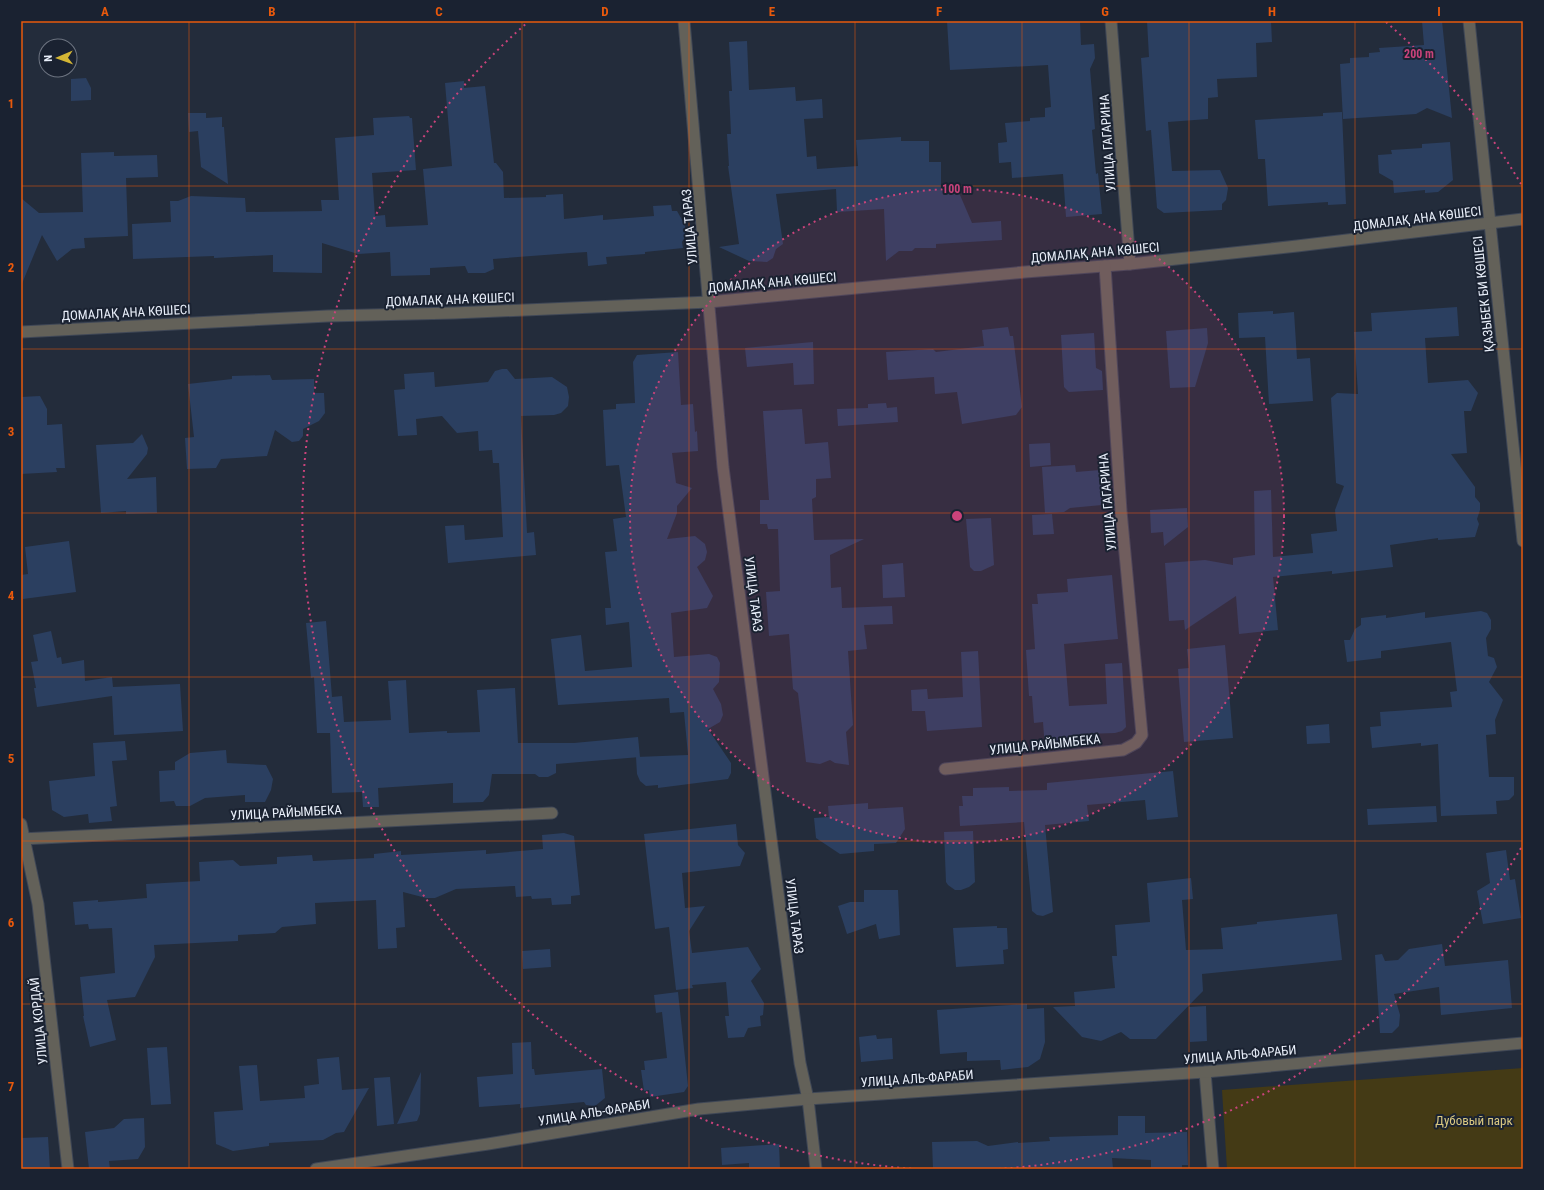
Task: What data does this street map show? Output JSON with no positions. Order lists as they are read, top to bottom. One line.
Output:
{"streets":{"street":["УЛИЦА ГАГАРИНА","ДОМАЛАҚ АНА КӨШЕСІ","УЛИЦА ТАРАЗ","ҚАЗЫБЕК БИ КӨШЕСІ","УЛИЦА РАЙЫМБЕКА","УЛИЦА КОРДАЙ","УЛИЦА АЛЬ-ФАРАБИ"]},"crossings":[["УЛИЦА ГАГАРИНА","ДОМАЛАҚ АНА КӨШЕСІ"],["УЛИЦА ГАГАРИНА","УЛИЦА РАЙЫМБЕКА"],["ДОМАЛАҚ АНА КӨШЕСІ","УЛИЦА ТАРАЗ"],["ДОМАЛАҚ АНА КӨШЕСІ","ҚАЗЫБЕК БИ КӨШЕСІ"],["УЛИЦА ТАРАЗ","УЛИЦА АЛЬ-ФАРАБИ"],["УЛИЦА РАЙЫМБЕКА","УЛИЦА КОРДАЙ"]],"parks":["Дубовый парк"],"north":"left","grid":{"columns":["A","B","C","D","E","F","G","H","I"],"rows":["1","2","3","4","5","6","7"]},"rings":["200 m","100 m"]}
